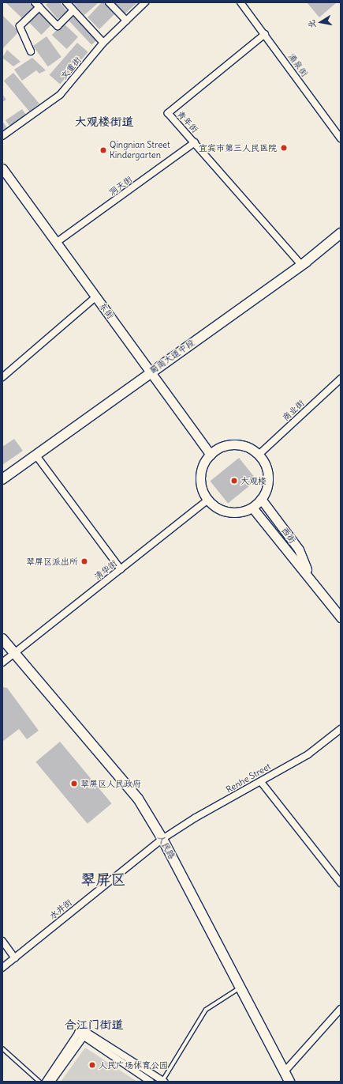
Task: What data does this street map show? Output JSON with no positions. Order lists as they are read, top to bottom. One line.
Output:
{"streets":{"main road":["东街","蜀南大道中段","西街","人民路"],"street":["涌泉街","文重街","青年街","洞天街","商业街","清华街","Renhe Street","水井街"]},"crossings":[["涌泉街","青年街"],["青年街","洞天街"],["青年街","蜀南大道中段"],["洞天街","东街"],["东街","蜀南大道中段"],["东街","商业街"],["东街","西街"],["东街","清华街"],["商业街","西街"],["商业街","清华街"],["西街","清华街"],["清华街","人民路"],["Renhe Street","人民路"],["Renhe Street","水井街"],["人民路","水井街"]],"districts":["大观楼街道","翠屏区","合江门街道"],"places":["宜宾市第三人民医院","Qingnian Street Kindergarten","大观楼","翠屏区派出所","翠屏区人民政府","人民广场体育公园"],"north":"left"}
